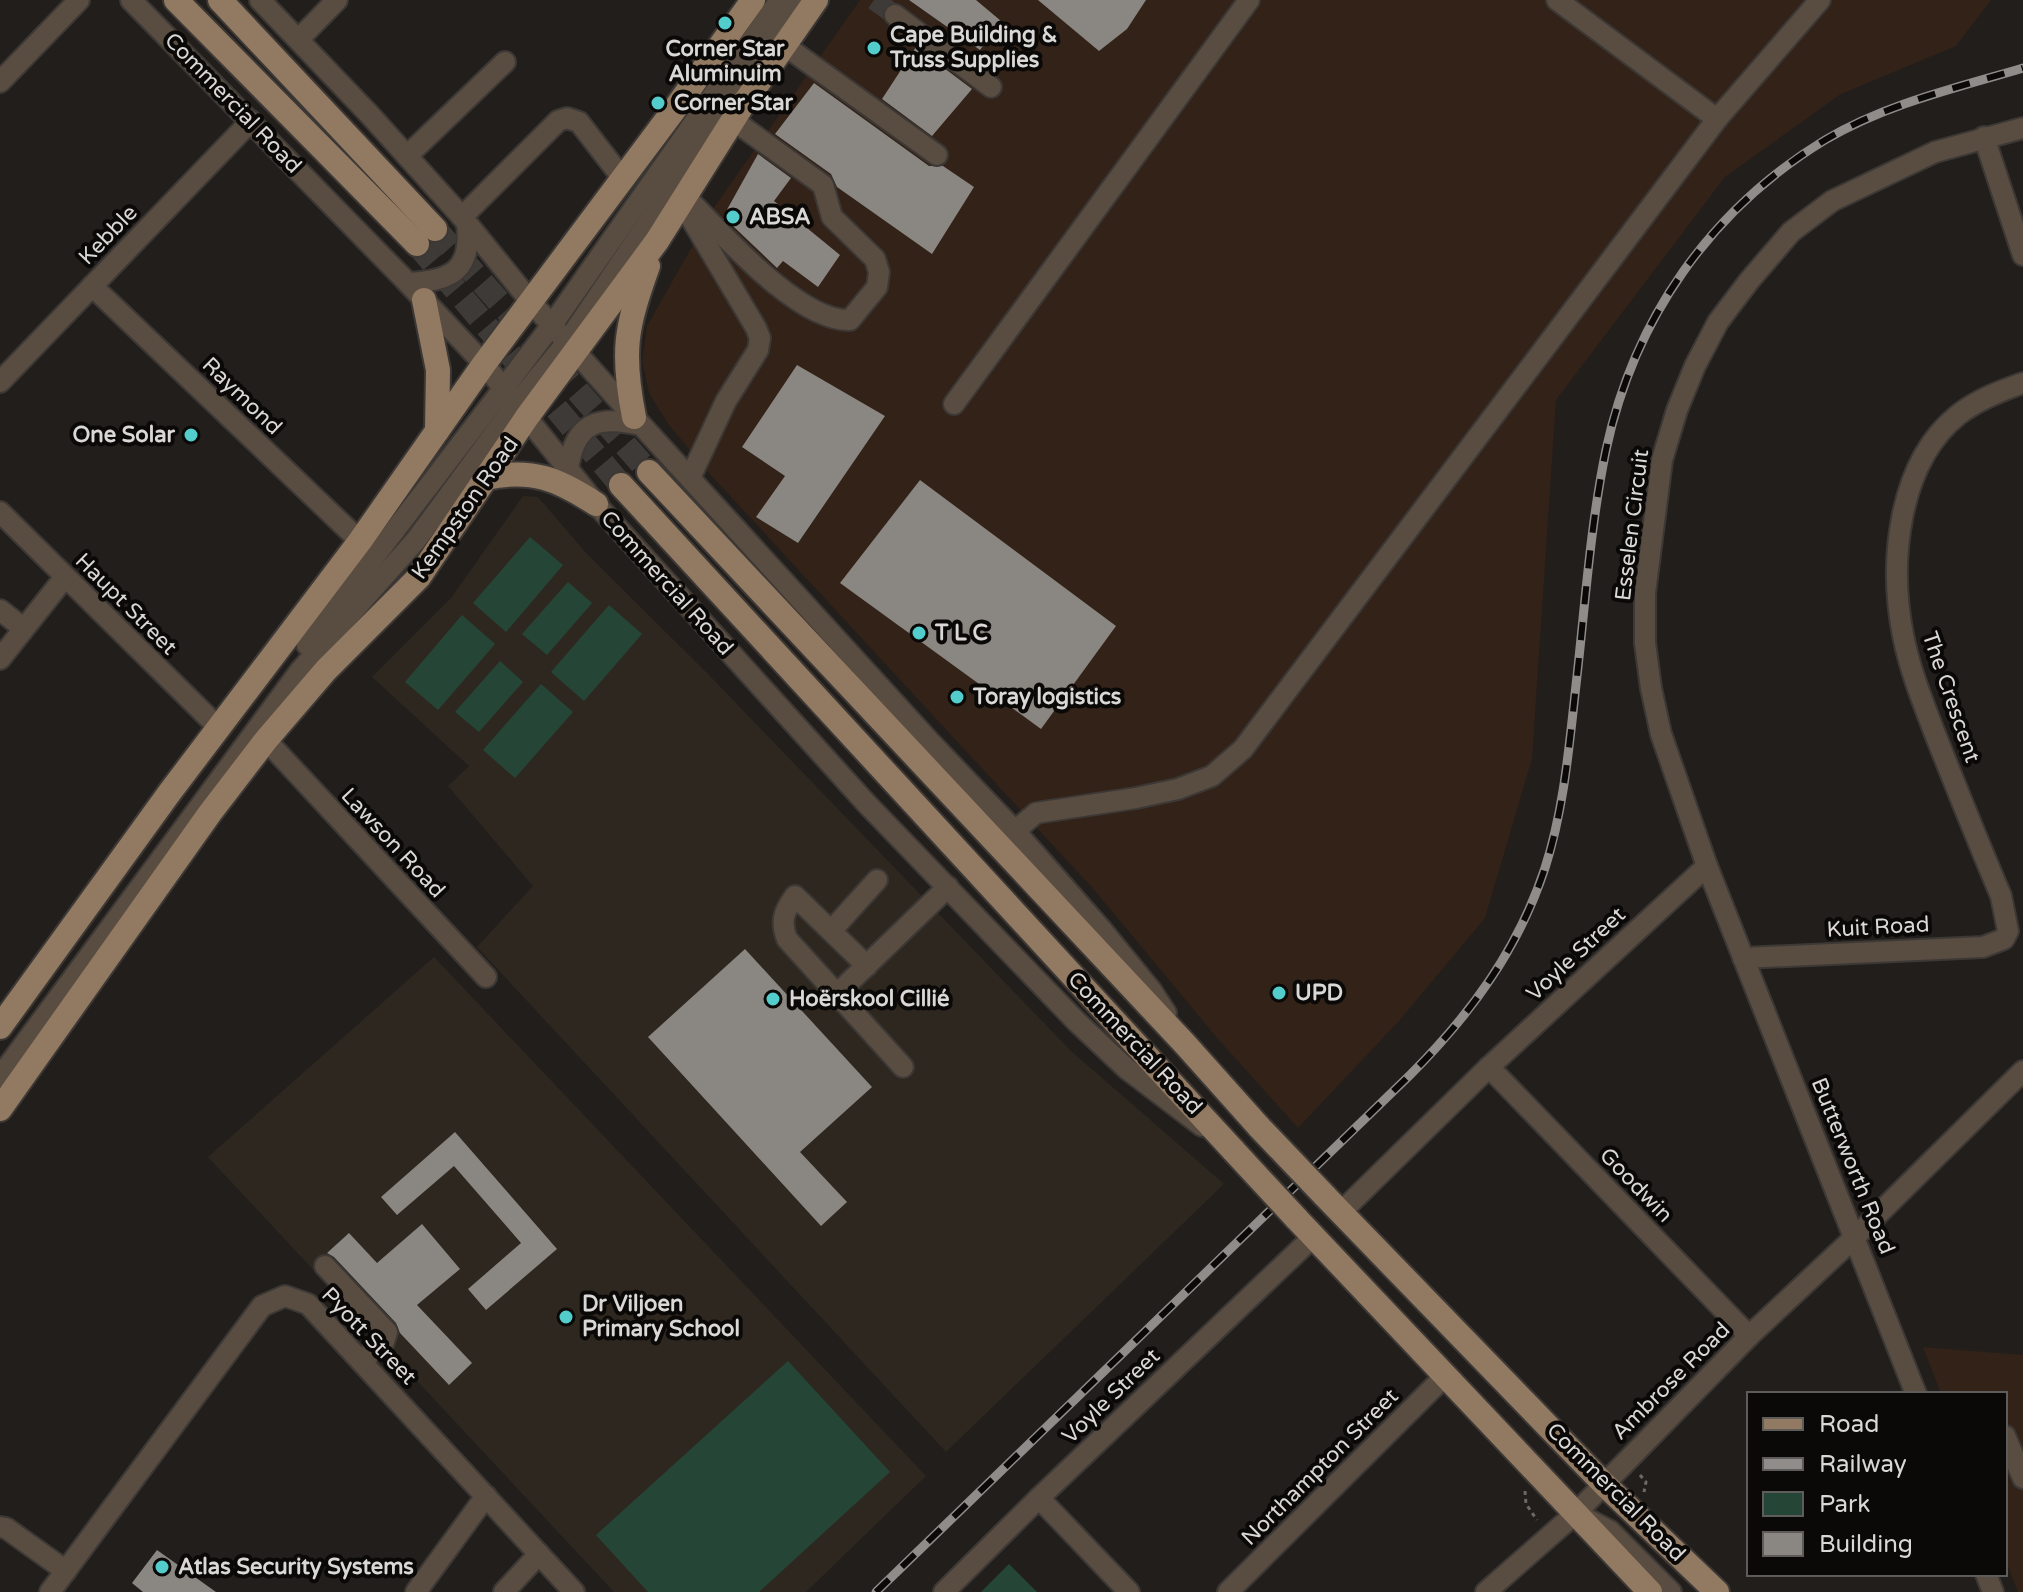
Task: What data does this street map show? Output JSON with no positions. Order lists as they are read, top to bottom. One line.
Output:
{"streets":{"main road":["Commercial Road","Kempston Road"],"street":["Kebble","Raymond","Esselen Circuit","Haupt Street","The Crescent","Lawson Road","Kuit Road","Voyle Street","Butterworth Road","Goodwin","Pyott Street","Ambrose Road","Northampton Street"]},"crossings":[["Commercial Road","Kebble"],["Commercial Road","Kempston Road"],["Commercial Road","Voyle Street"],["Commercial Road","Ambrose Road"],["Commercial Road","Northampton Street"],["Kebble","Raymond"],["Kempston Road","Lawson Road"],["Esselen Circuit","Kuit Road"],["Esselen Circuit","Voyle Street"],["Esselen Circuit","Butterworth Road"],["The Crescent","Kuit Road"],["Kuit Road","Butterworth Road"],["Voyle Street","Goodwin"],["Butterworth Road","Ambrose Road"],["Goodwin","Ambrose Road"]],"places":["Corner Star Aluminuim","Cape Building & Truss Supplies","Corner Star","ABSA","One Solar","T L C","Toray logistics","UPD","Hoërskool Cillié","Dr Viljoen Primary School","Atlas Security Systems"],"legend":["Road","Railway","Park","Building"]}
